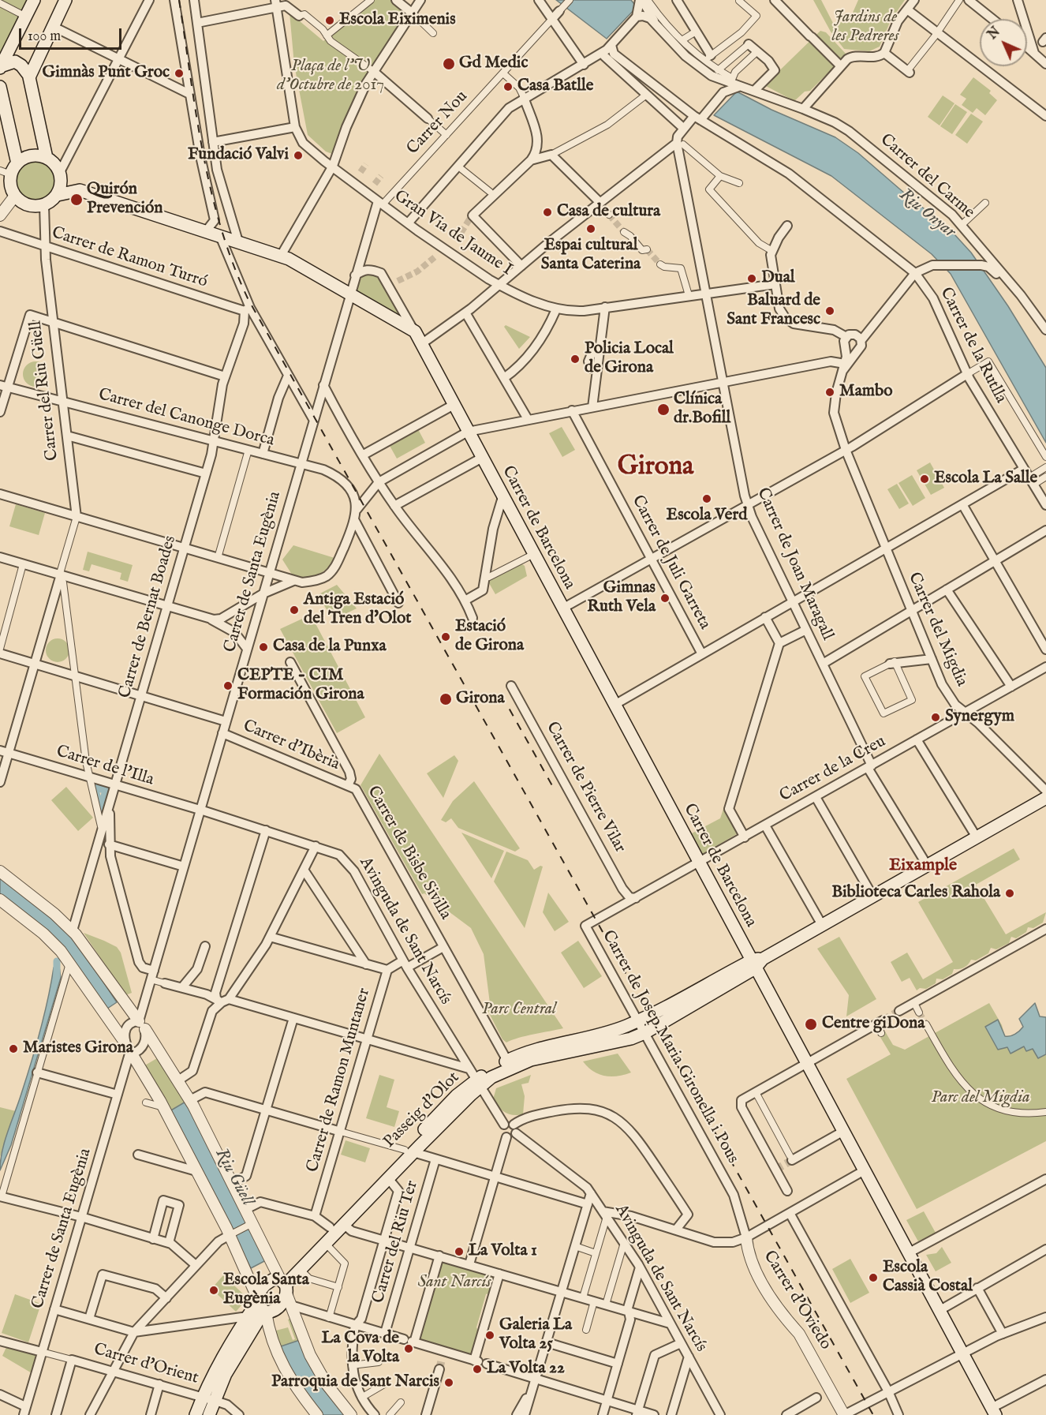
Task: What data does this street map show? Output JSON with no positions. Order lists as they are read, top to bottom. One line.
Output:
{"streets":{"main road":["Carrer de Barcelona","Passeig d'Olot"],"street":["Carrer Nou","Carrer del Carme","Gran Via de Jaume I","Carrer de Ramon Turró","Carrer de la Rutlla","Carrer del Riu Güell","Carrer del Canonge Dorca","Carrer de Juli Garreta","Carrer de Joan Maragall","Carrer de Santa Eugènia","Carrer de Bernat Boades","Carrer del Migdia","Carrer d'Ibèria","Carrer de l'Illa","Carrer de la Creu","Carrer de Pierre Vilar","Carrer de Bisbe Sivilla","Avinguda de Sant Narcís","Carrer de Josep Maria Gironella i Pous","Carrer de Ramon Muntaner","Carrer del Riu Ter","Carrer d'Oviedo","Carrer d'Orient"]},"crossings":[["Carrer Nou","Gran Via de Jaume I"],["Carrer Nou","Carrer de Santa Eugènia"],["Gran Via de Jaume I","Carrer de Joan Maragall"],["Gran Via de Jaume I","Carrer de Santa Eugènia"],["Carrer de Ramon Turró","Carrer del Riu Güell"],["Carrer de Ramon Turró","Carrer de Bernat Boades"],["Carrer del Riu Güell","Carrer del Canonge Dorca"],["Carrer del Riu Güell","Carrer de Bernat Boades"],["Carrer del Riu Güell","Carrer de l'Illa"],["Carrer del Canonge Dorca","Carrer de Santa Eugènia"],["Carrer del Canonge Dorca","Carrer de Bernat Boades"],["Carrer de Barcelona","Carrer de la Creu"],["Carrer de Barcelona","Passeig d'Olot"],["Carrer de Joan Maragall","Carrer de la Creu"],["Carrer de Santa Eugènia","Carrer d'Ibèria"],["Carrer de Santa Eugènia","Carrer de l'Illa"],["Carrer de Santa Eugènia","Avinguda de Sant Narcís"],["Carrer de Santa Eugènia","Carrer d'Orient"],["Carrer de Bernat Boades","Carrer de l'Illa"],["Carrer del Migdia","Carrer de la Creu"],["Carrer d'Ibèria","Carrer de Bisbe Sivilla"],["Carrer de l'Illa","Avinguda de Sant Narcís"],["Carrer de la Creu","Carrer de Pierre Vilar"],["Carrer de la Creu","Carrer de Josep Maria Gironella i Pous"],["Carrer de Pierre Vilar","Carrer de Josep Maria Gironella i Pous"],["Carrer de Bisbe Sivilla","Passeig d'Olot"],["Avinguda de Sant Narcís","Passeig d'Olot"],["Avinguda de Sant Narcís","Carrer d'Oviedo"],["Carrer de Josep Maria Gironella i Pous","Passeig d'Olot"],["Carrer de Josep Maria Gironella i Pous","Carrer d'Oviedo"]],"districts":["Girona","Eixample"],"water":["Riu Onyar","Riu Güell"],"parks":["Jardins de les Pedreres","Plaça de l'U d'Octubre de 2017","Parc Central","Parc del Migdia","Sant Narcís"],"places":["Escola Eiximenis","Gd Medic","Gimnàs Punt Groc","Casa Batlle","Fundació Valvi","Quirón Prevención","Casa de cultura","Espai cultural Santa Caterina","Dual","Baluard de Sant Francesc","Policia Local de Girona","Mambo","Clínica dr.Bofill","Escola La Salle","Escola Verd","Gimnas Ruth Vela","Antiga Estació del Tren d'Olot","Estació de Girona","Casa de la Punxa","CEPTE - CIM Formación Girona","Girona","Synergym","Biblioteca Carles Rahola","Centre giDona","Maristes Girona","La Volta 1","Escola Cassià Costal","Escola Santa Eugènia","Galeria La Volta 25","La Cova de la Volta","La Volta 22","Parroquia de Sant Narcis"],"scale_bar":"100 m","north":"top left"}
